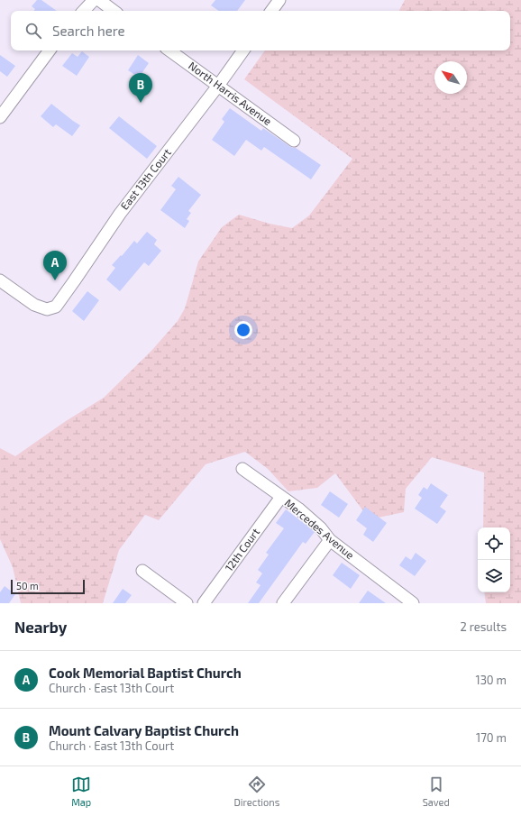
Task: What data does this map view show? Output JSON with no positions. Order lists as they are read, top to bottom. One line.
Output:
{"streets":{"street":["North Harris Avenue","East 13th Court","Mercedes Avenue","12th Court"]},"crossings":[["North Harris Avenue","East 13th Court"],["Mercedes Avenue","12th Court"]],"scale_bar":"50 m","north":"top left","page":{"search":"Search here","pins":["B","A"],"scale":"50 m","heading":["Nearby","2 results"],"list":[{"mark":"A","name":"Cook Memorial Baptist Church","note":"Church · East 13th Court","value":"130 m"},{"mark":"B","name":"Mount Calvary Baptist Church","note":"Church · East 13th Court","value":"170 m"}],"nav":["Map","Directions","Saved"]}}
